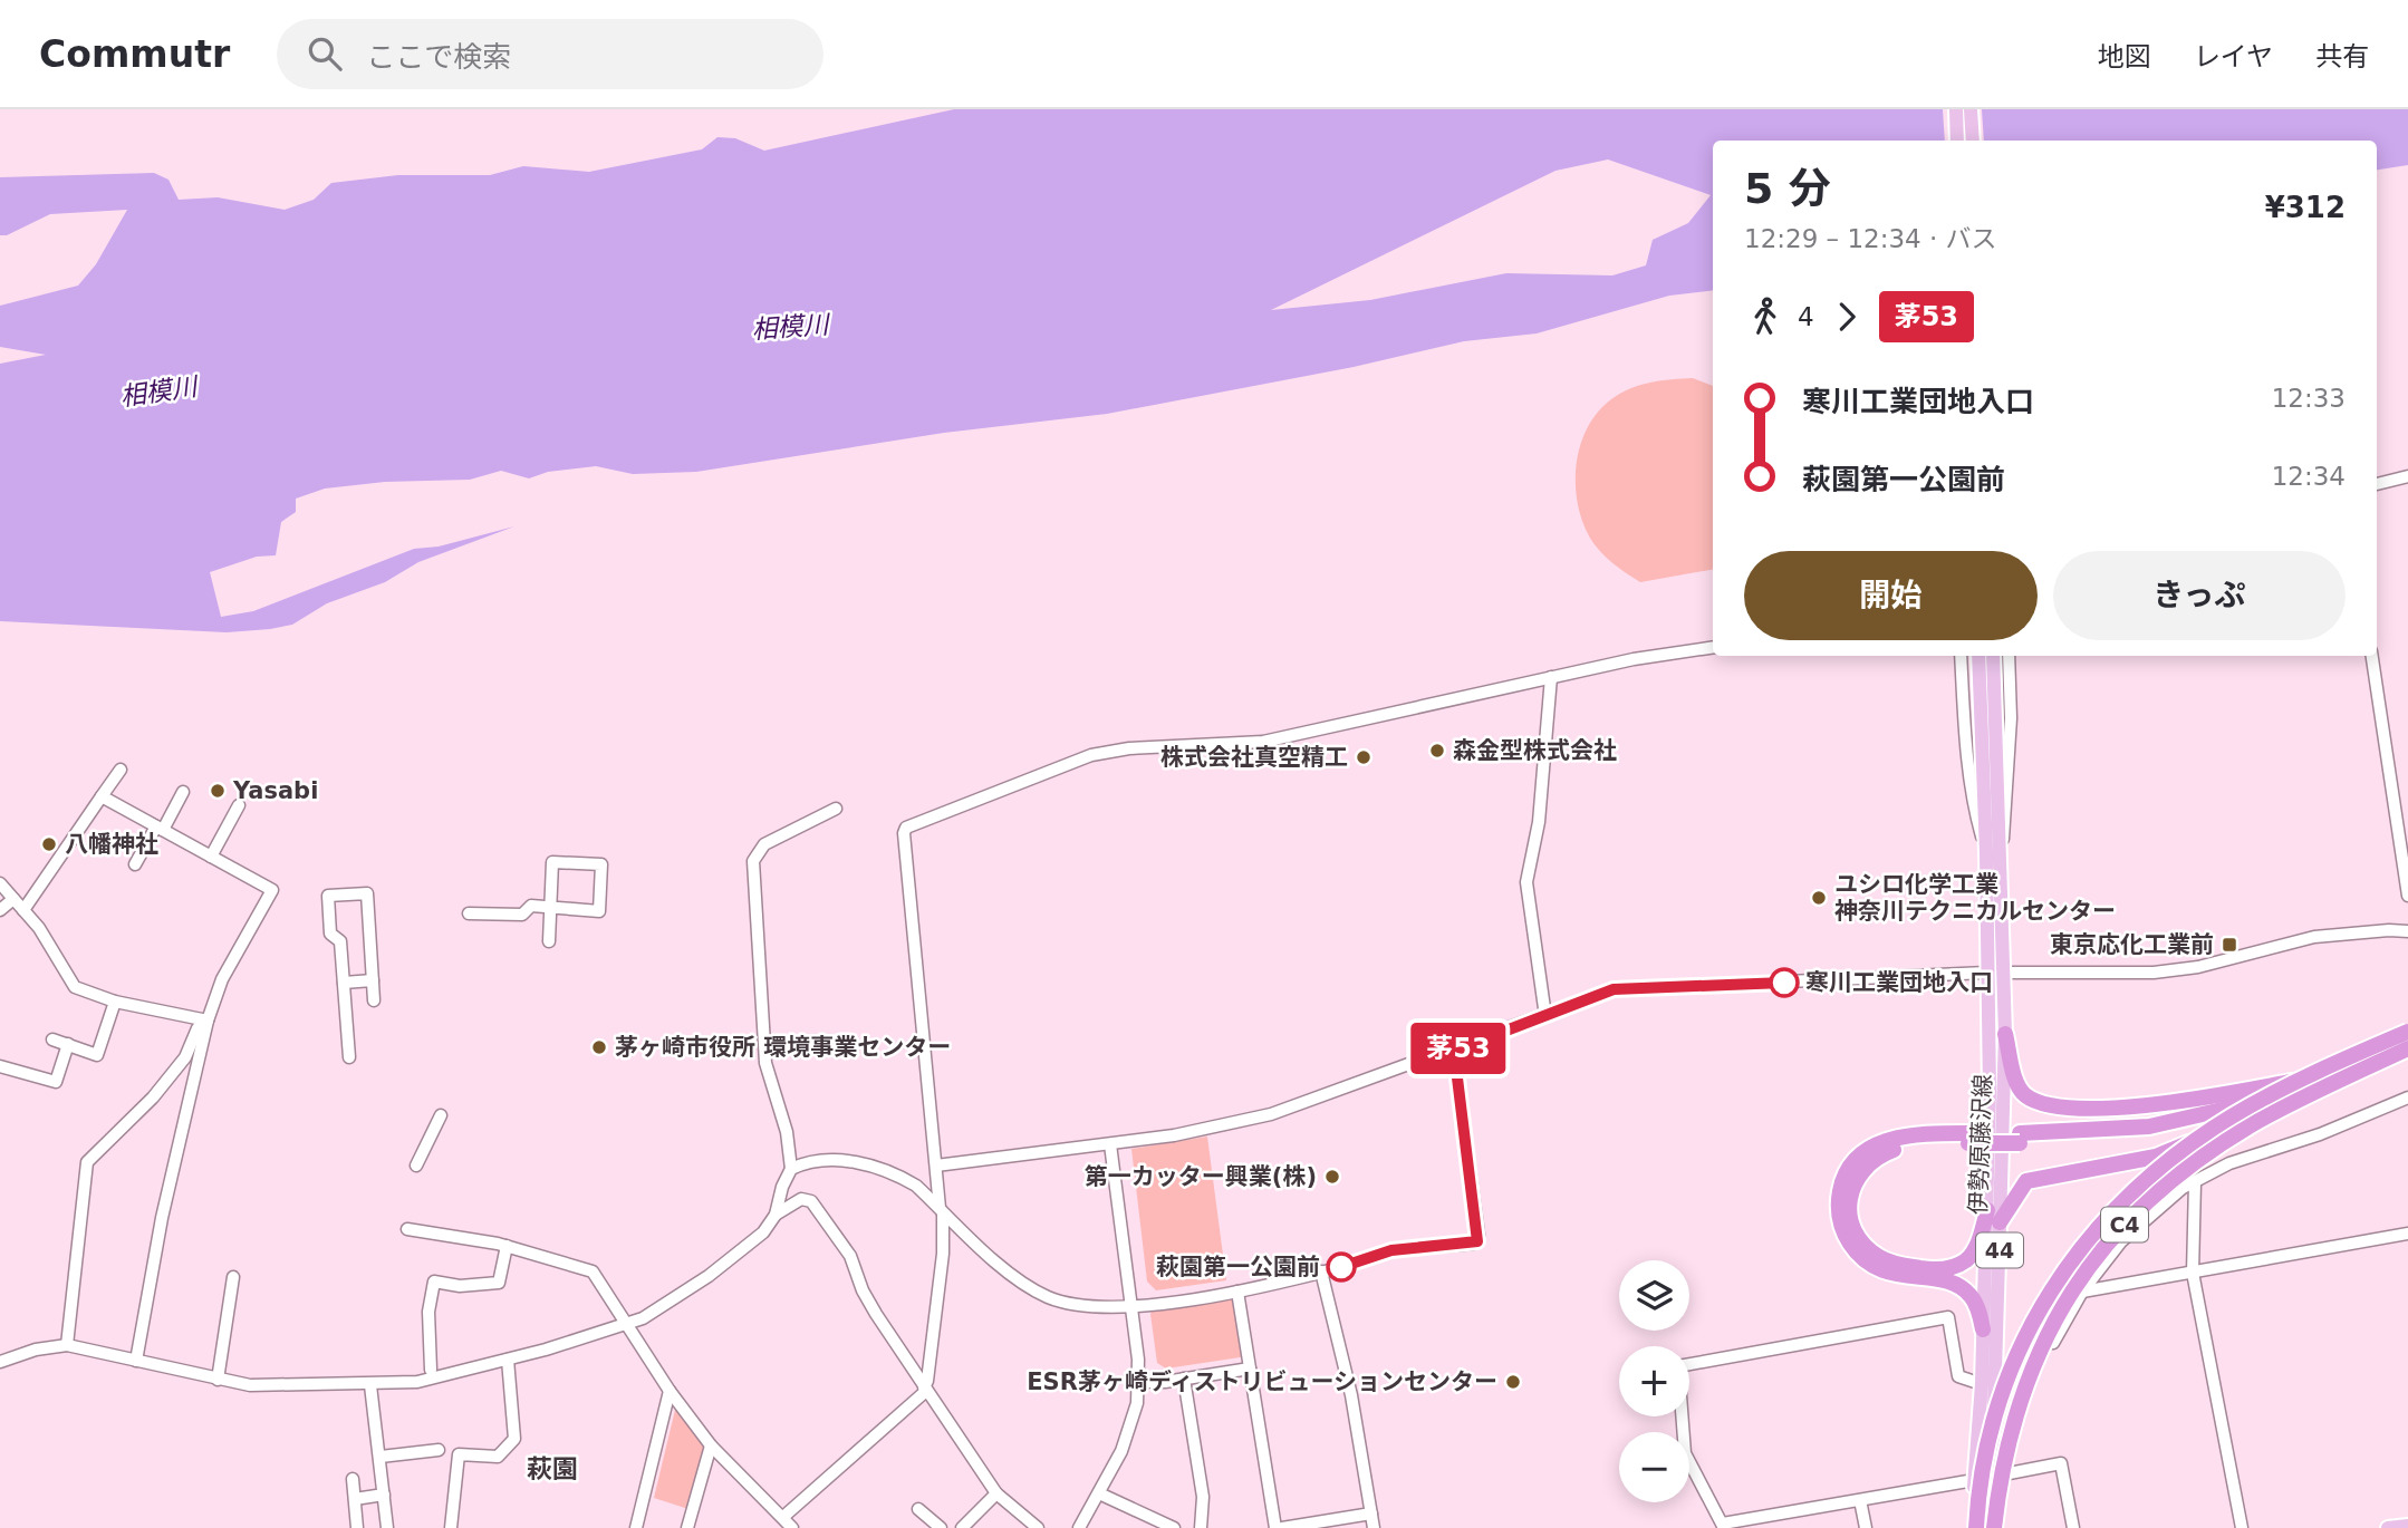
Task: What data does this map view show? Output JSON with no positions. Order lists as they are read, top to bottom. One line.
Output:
{"streets":{"highway":["C4"],"main road":["伊勢原藤沢線","44"]},"crossings":[["伊勢原藤沢線","C4"],["伊勢原藤沢線","44"]],"districts":["萩園"],"water":["相模川"],"places":{"other":["森金型株式会社","株式会社真空精工","Yasabi","八幡神社","ユシロ化学工業 神奈川テクニカルセンター","寒川工業団地入口","茅ヶ崎市役所 環境事業センター","第一カッター興業(株)","萩園第一公園前","ESR茅ヶ崎ディストリビューションセンター"],"transit":["東京応化工業前"]},"lines":["bus line 茅53"],"page":{"header":"Commutr","search":"ここで検索","nav":["地図","レイヤ","共有"],"on_map":"茅53","heading":["5 分","12:29 – 12:34 · バス","¥312"],"legs":["4","茅53"],"list":[{"name":"寒川工業団地入口","value":"12:33"},{"name":"萩園第一公園前","value":"12:34"}],"buttons":["開始","きっぷ"],"map_buttons":["+","−"]}}
